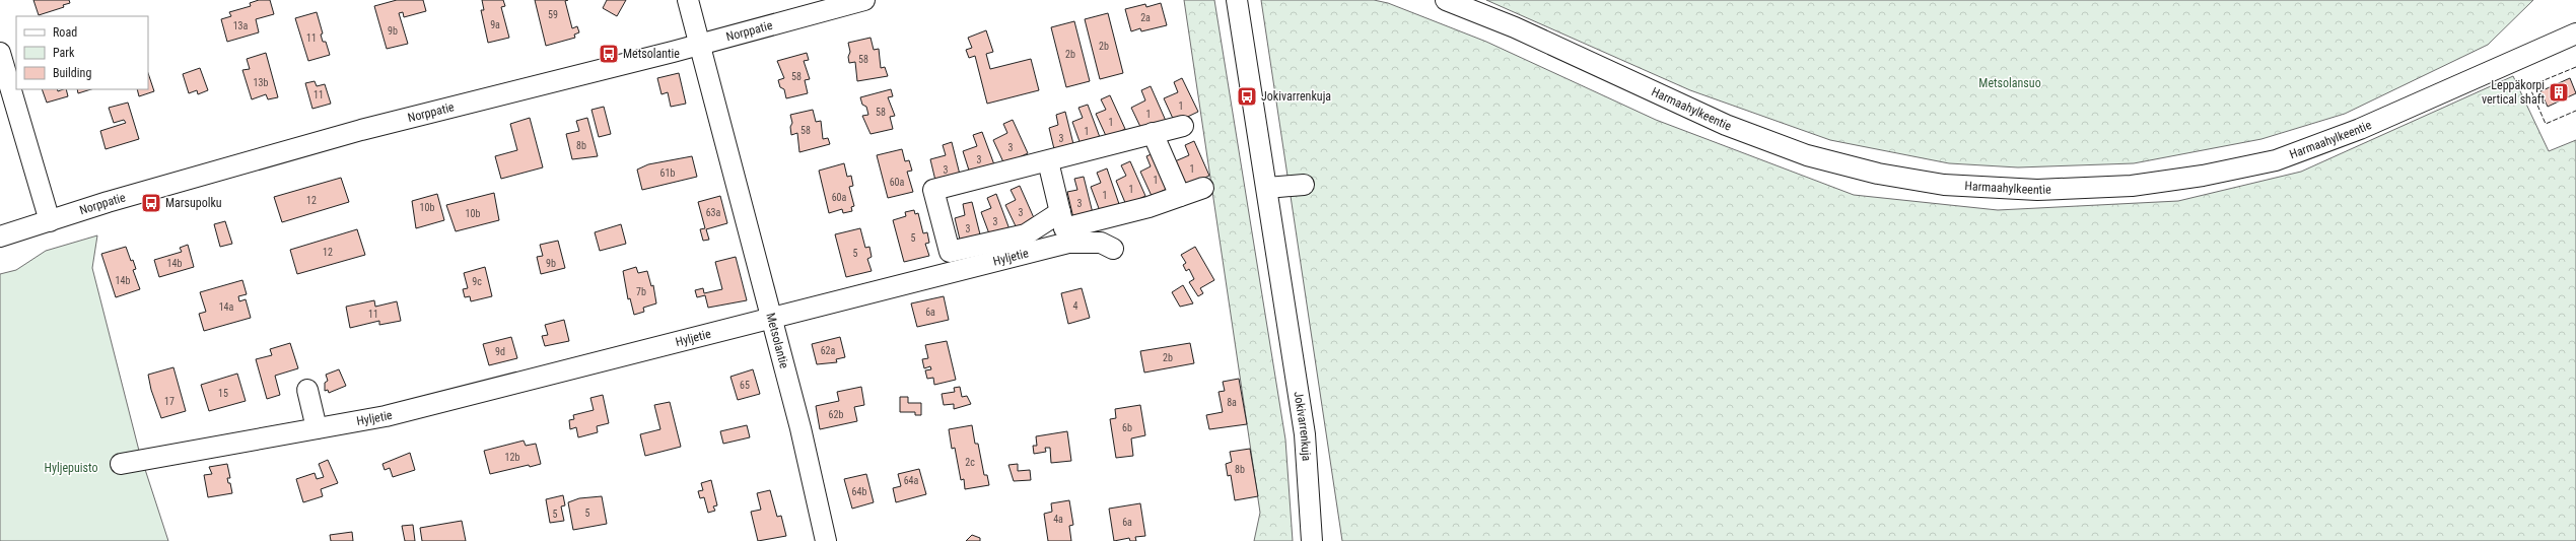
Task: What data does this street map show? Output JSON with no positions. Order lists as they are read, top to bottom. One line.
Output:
{"streets":{"street":["Norppatie","Harmaahylkeentie","Hyljetie","Metsolantie","Jokivarrenkuja"]},"crossings":[["Norppatie","Metsolantie"],["Hyljetie","Metsolantie"]],"parks":["Metsolansuo","Hyljepuisto"],"places":{"bus stop":["Metsolantie","Jokivarrenkuja","Marsupolku"],"building":["Leppäkorpi vertical shaft"]},"house_numbers":["59","2a","9a","13a","9b","11","2b","2b","58","58","13b","11","1","58","1","1","58","1","3","8b","3","3","1","3","61b","1","60a","1","1","60a","12","3","10b","63a","3","10b","3","3","5","12","5","14b","9b","14b","9c","7b","4","14a","6a","11","62a","9d","2b","65","15","17","8a","62b","6b","12b","2c","8b","64a","64b","5","5","4a","6a"],"legend":["Road","Park","Building"]}
